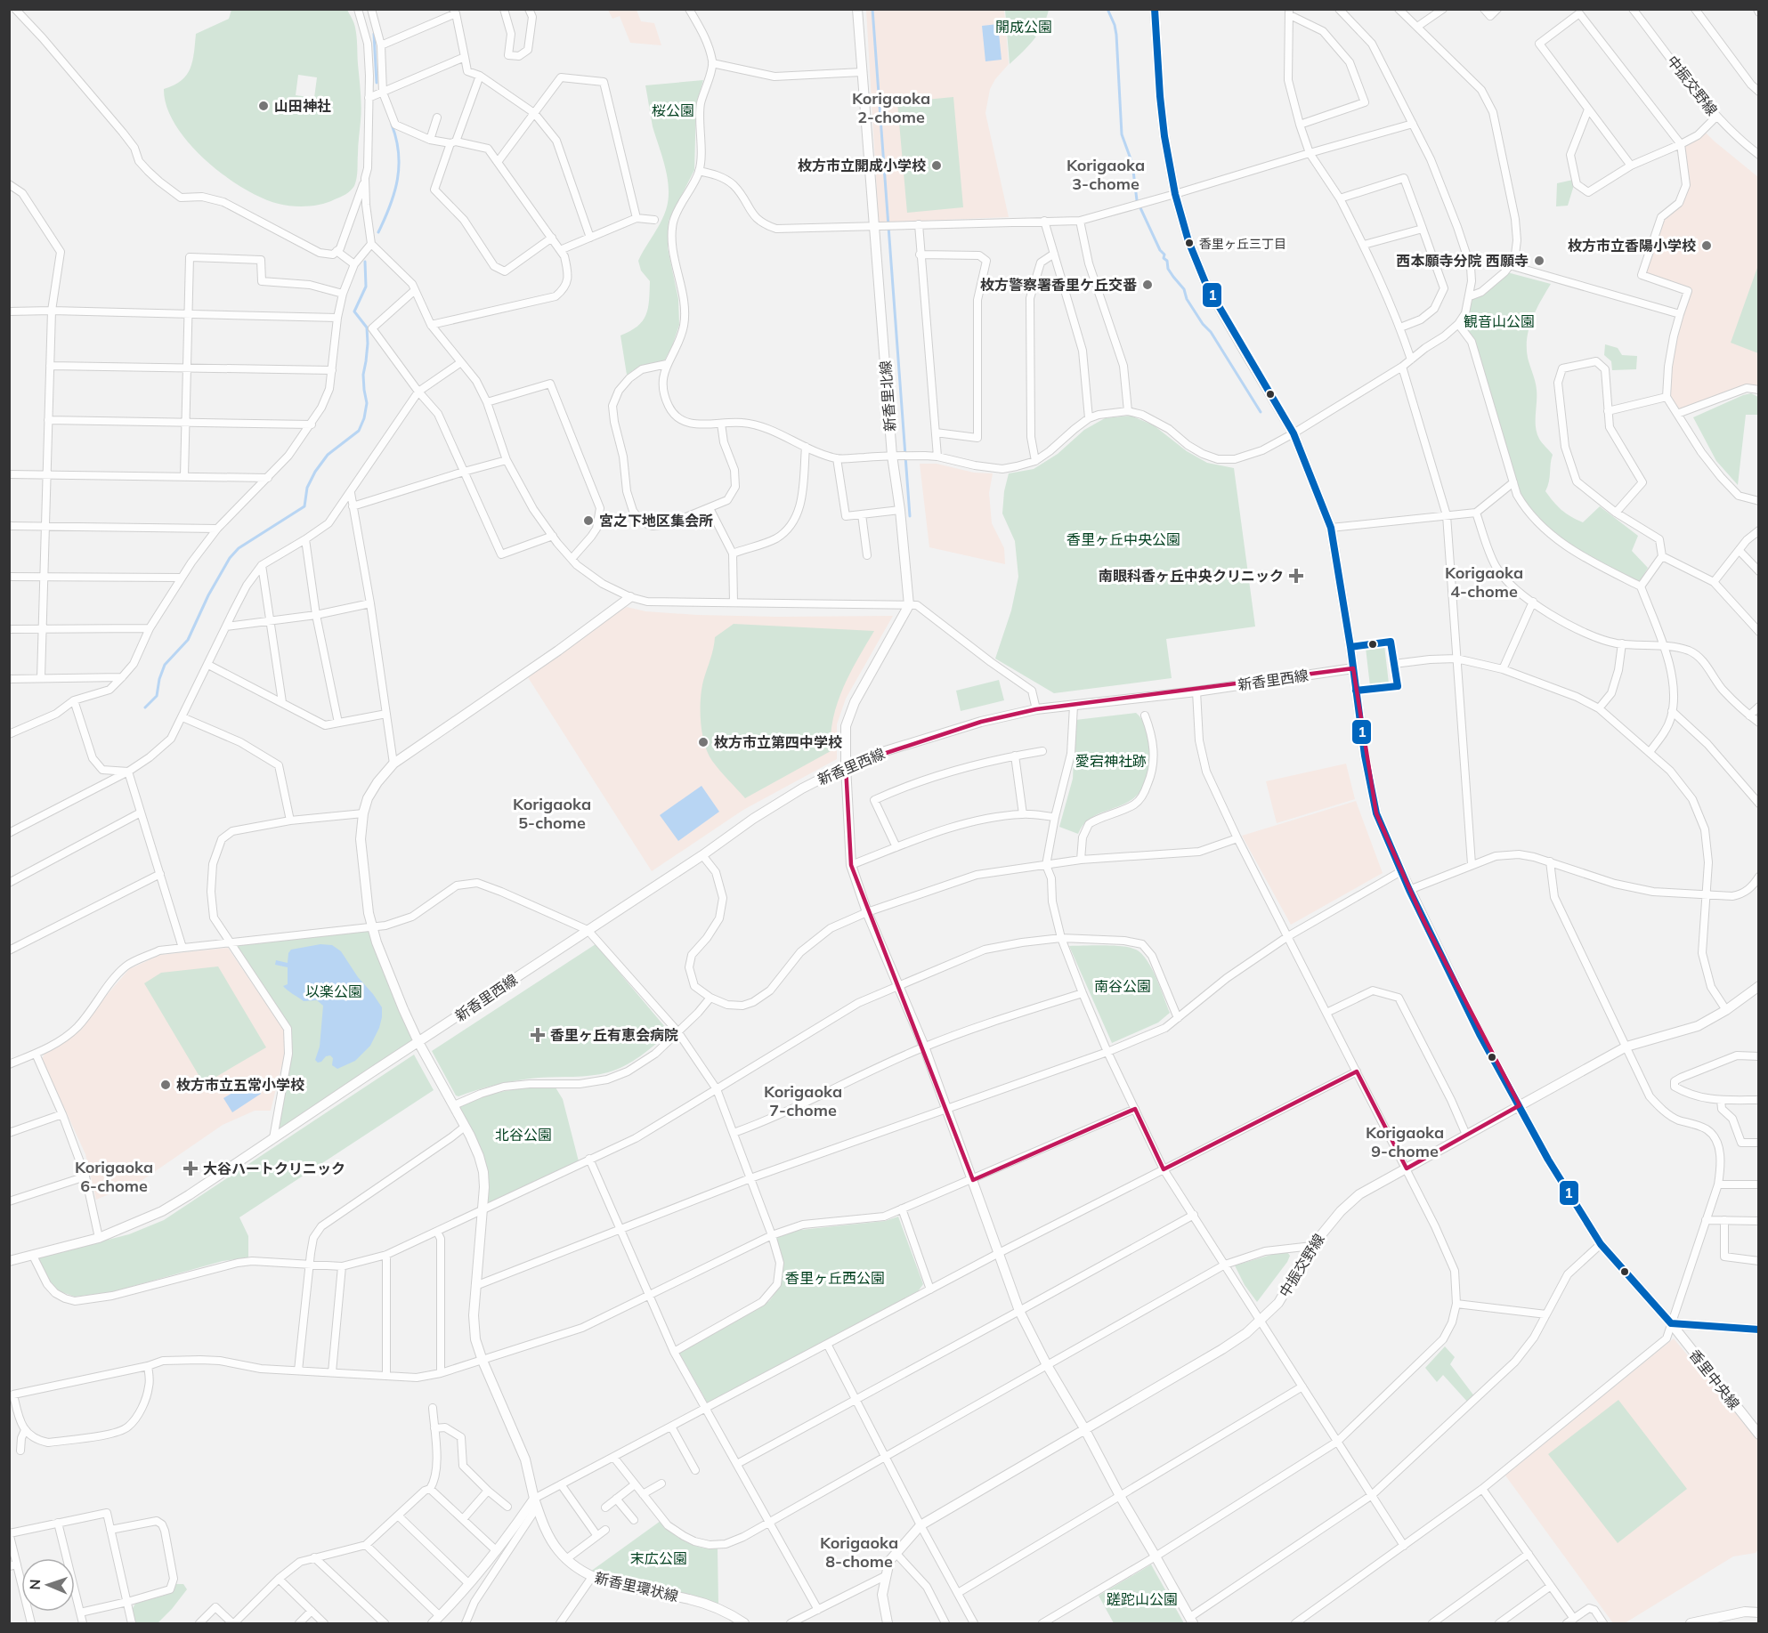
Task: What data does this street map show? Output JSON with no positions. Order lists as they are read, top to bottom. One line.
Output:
{"streets":{"street":["中振交野線","新香里北線","新香里西線","香里中央線","新香里環状線"]},"crossings":[["中振交野線","香里中央線"],["新香里西線","香里中央線"],["新香里西線","新香里環状線"]],"districts":["Korigaoka 2-chome","Korigaoka 3-chome","Korigaoka 4-chome","Korigaoka 5-chome","Korigaoka 7-chome","Korigaoka 9-chome","Korigaoka 6-chome","Korigaoka 8-chome"],"parks":["開成公園","桜公園","観音山公園","香里ヶ丘中央公園","愛宕神社跡","南谷公園","以楽公園","北谷公園","香里ヶ丘西公園","末広公園","蹉跎山公園"],"places":{"other":["山田神社","枚方市立開成小学校","香里ヶ丘三丁目","枚方市立香陽小学校","西本願寺分院 西願寺","枚方警察署香里ケ丘交番","宮之下地区集会所","枚方市立第四中学校","枚方市立五常小学校"],"health":["南眼科香ヶ丘中央クリニック","香里ヶ丘有恵会病院","大谷ハートクリニック"]},"lines":["transit line 1"],"north":"left"}
